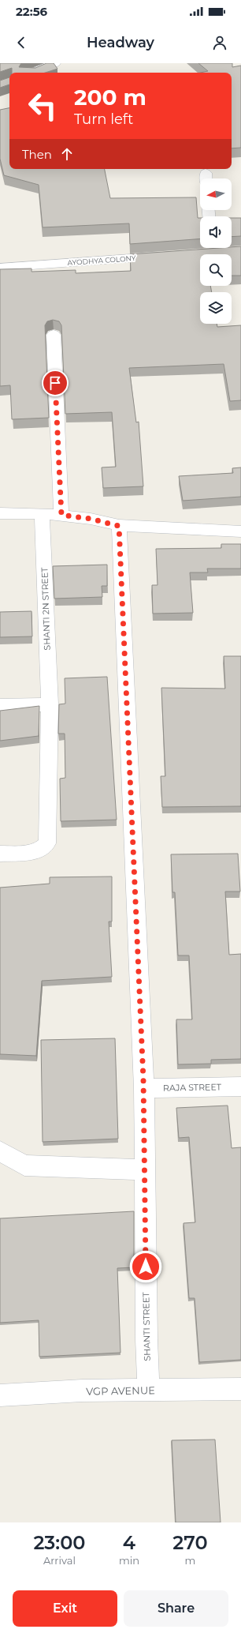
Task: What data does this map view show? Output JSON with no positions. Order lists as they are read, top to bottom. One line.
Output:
{"streets":{"street":["AYODHYA COLONY","SHANTI 2N STREET","RAJA STREET","SHANTI STREET","VGP AVENUE"]},"crossings":[["RAJA STREET","SHANTI STREET"],["SHANTI STREET","VGP AVENUE"]],"north":"left","page":{"status":"22:56","header":"Headway","turn":["200 m","Turn left"],"then":"Then","eta":["23:00","Arrival","4","min","270","m"],"buttons":["Exit","Share"]}}
